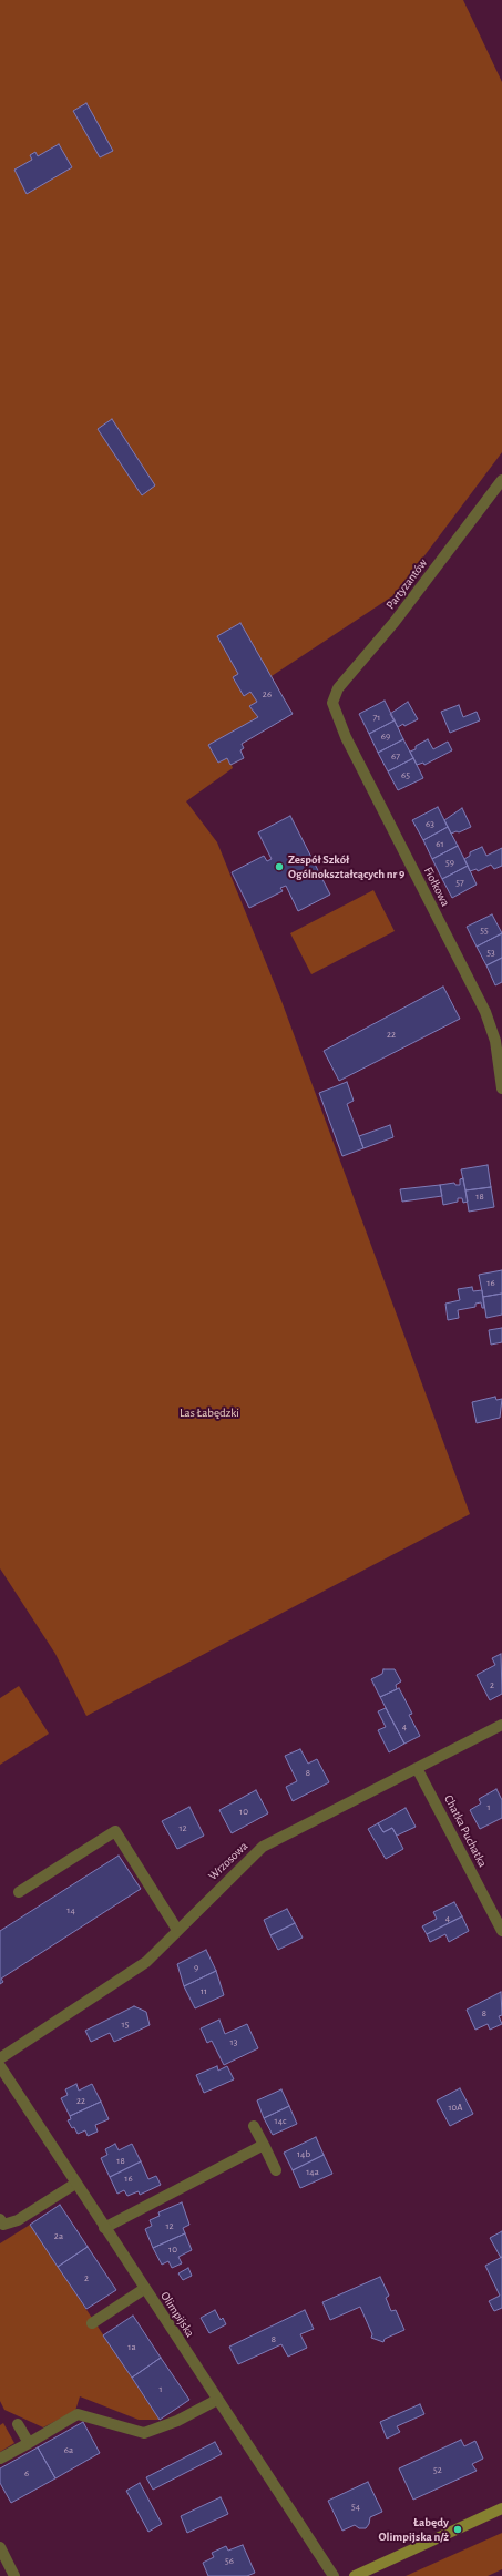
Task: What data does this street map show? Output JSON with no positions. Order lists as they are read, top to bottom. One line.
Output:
{"streets":{"street":["Partyzantów","Fiołkowa","Chatka Puchatka","Wrzosowa","Olimpijska"]},"crossings":[["Partyzantów","Fiołkowa"],["Chatka Puchatka","Wrzosowa"]],"parks":["Las Łabędzki"],"places":["Zespół Szkół Ogólnokształcących nr 9","Łabędy Olimpijska n/ż"],"house_numbers":["26","71","69","67","65","63","61","59","57","55","53","22","18","16","2","4","8","1","10","12","14","4","9","11","8","15","13","22","10A","14c","14b","18","14a","16","12","2a","10","2","8","1a","1","6a","52","6","54","56"]}
